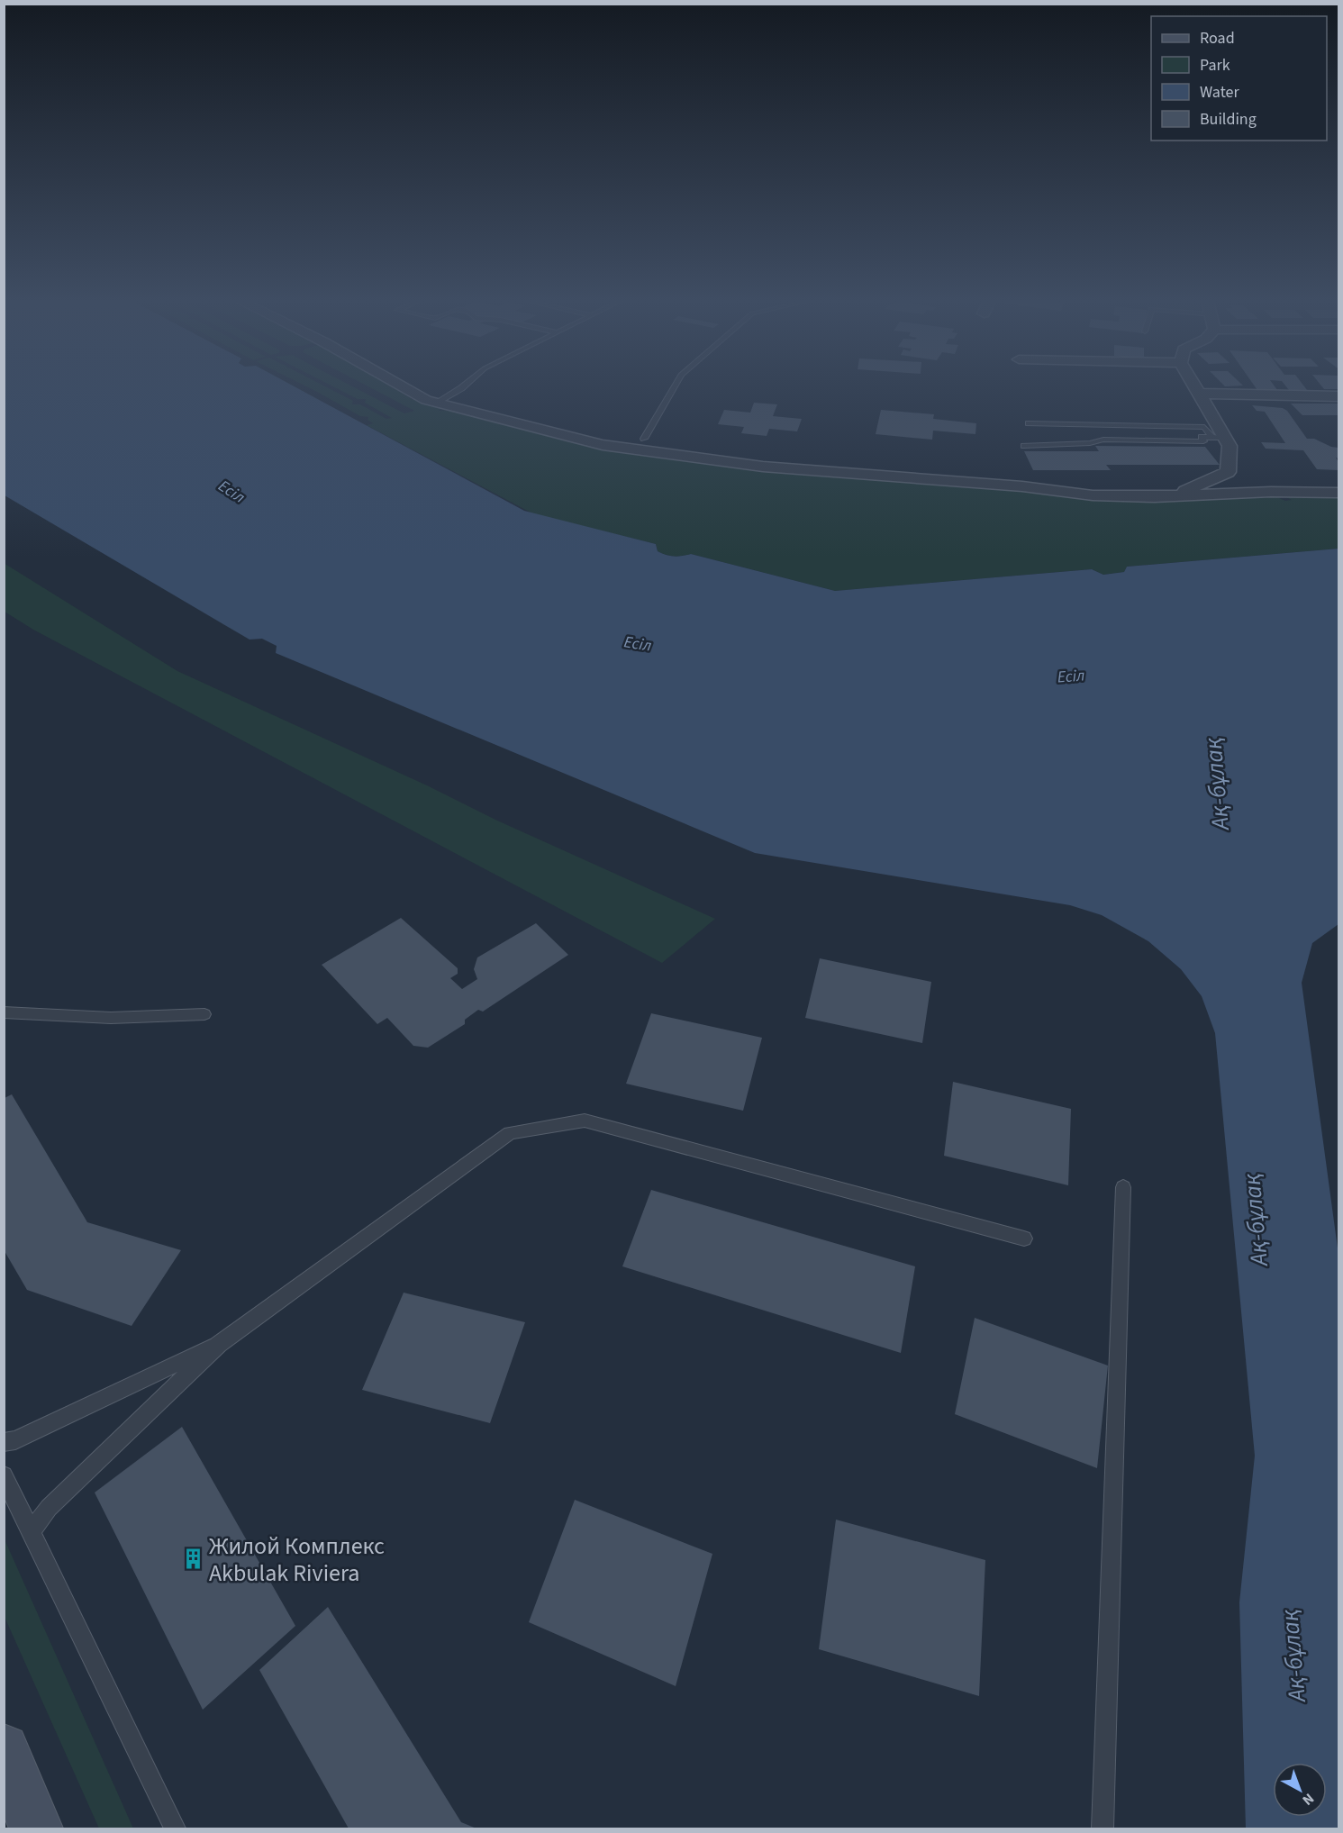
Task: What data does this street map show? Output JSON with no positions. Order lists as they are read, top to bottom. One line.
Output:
{"water":["Есіл","Ақ-бұлақ"],"places":{"building":["Жилой Комплекс Akbulak Riviera"]},"legend":["Road","Park","Water","Building"],"north":"bottom right"}
